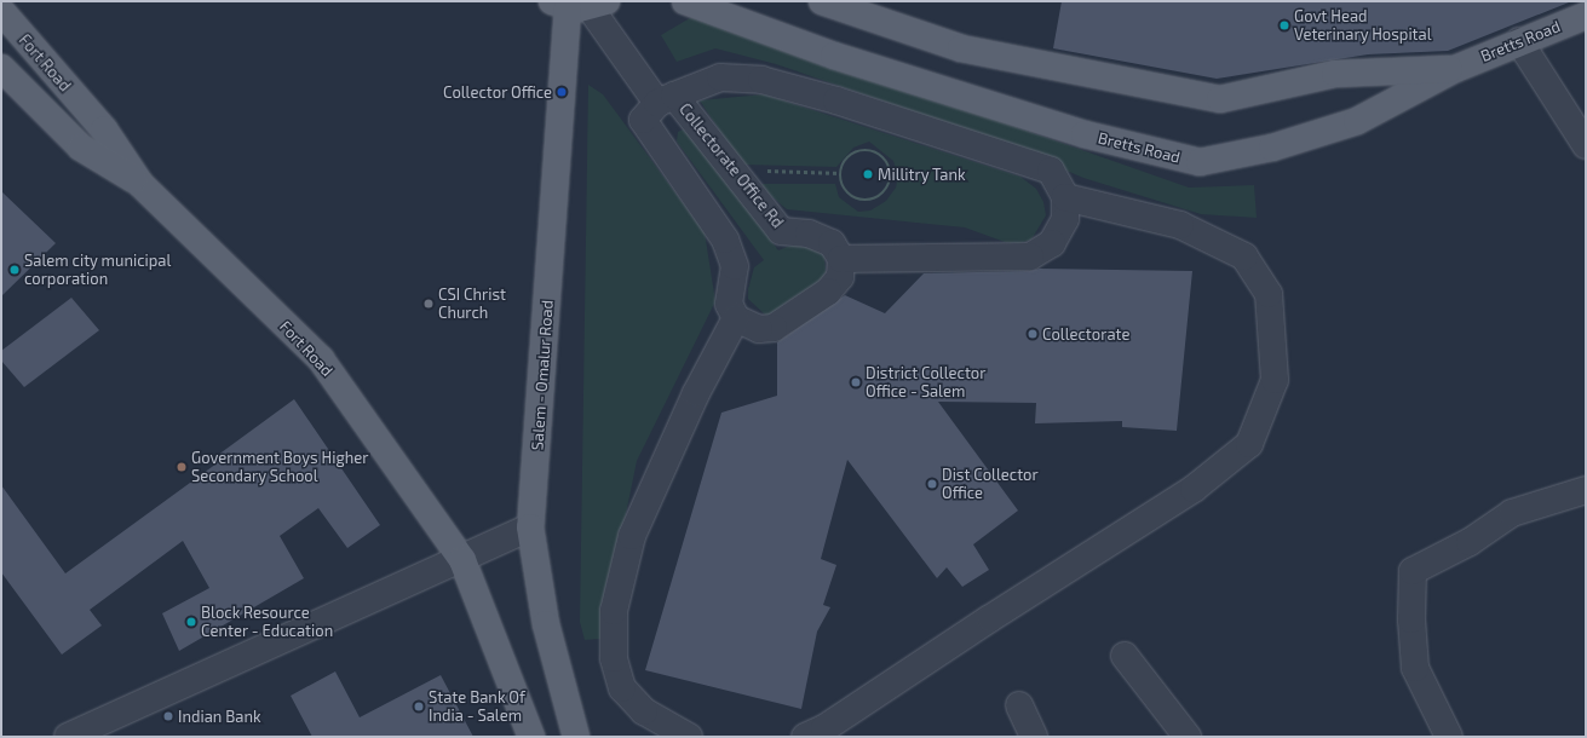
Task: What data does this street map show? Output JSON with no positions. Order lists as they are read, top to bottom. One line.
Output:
{"streets":{"main road":["Bretts Road","Fort Road","Salem - Omalur Road"],"street":["Collectorate Office Rd"]},"crossings":[["Collectorate Office Rd","Salem - Omalur Road"]],"places":["Govt Head Veterinary Hospital","Collector Office","Millitry Tank","Salem city municipal corporation","CSI Christ Church","Collectorate","District Collector Office - Salem","Government Boys Higher Secondary School","Dist Collector Office","Block Resource Center - Education","State Bank Of India - Salem","Indian Bank"]}
